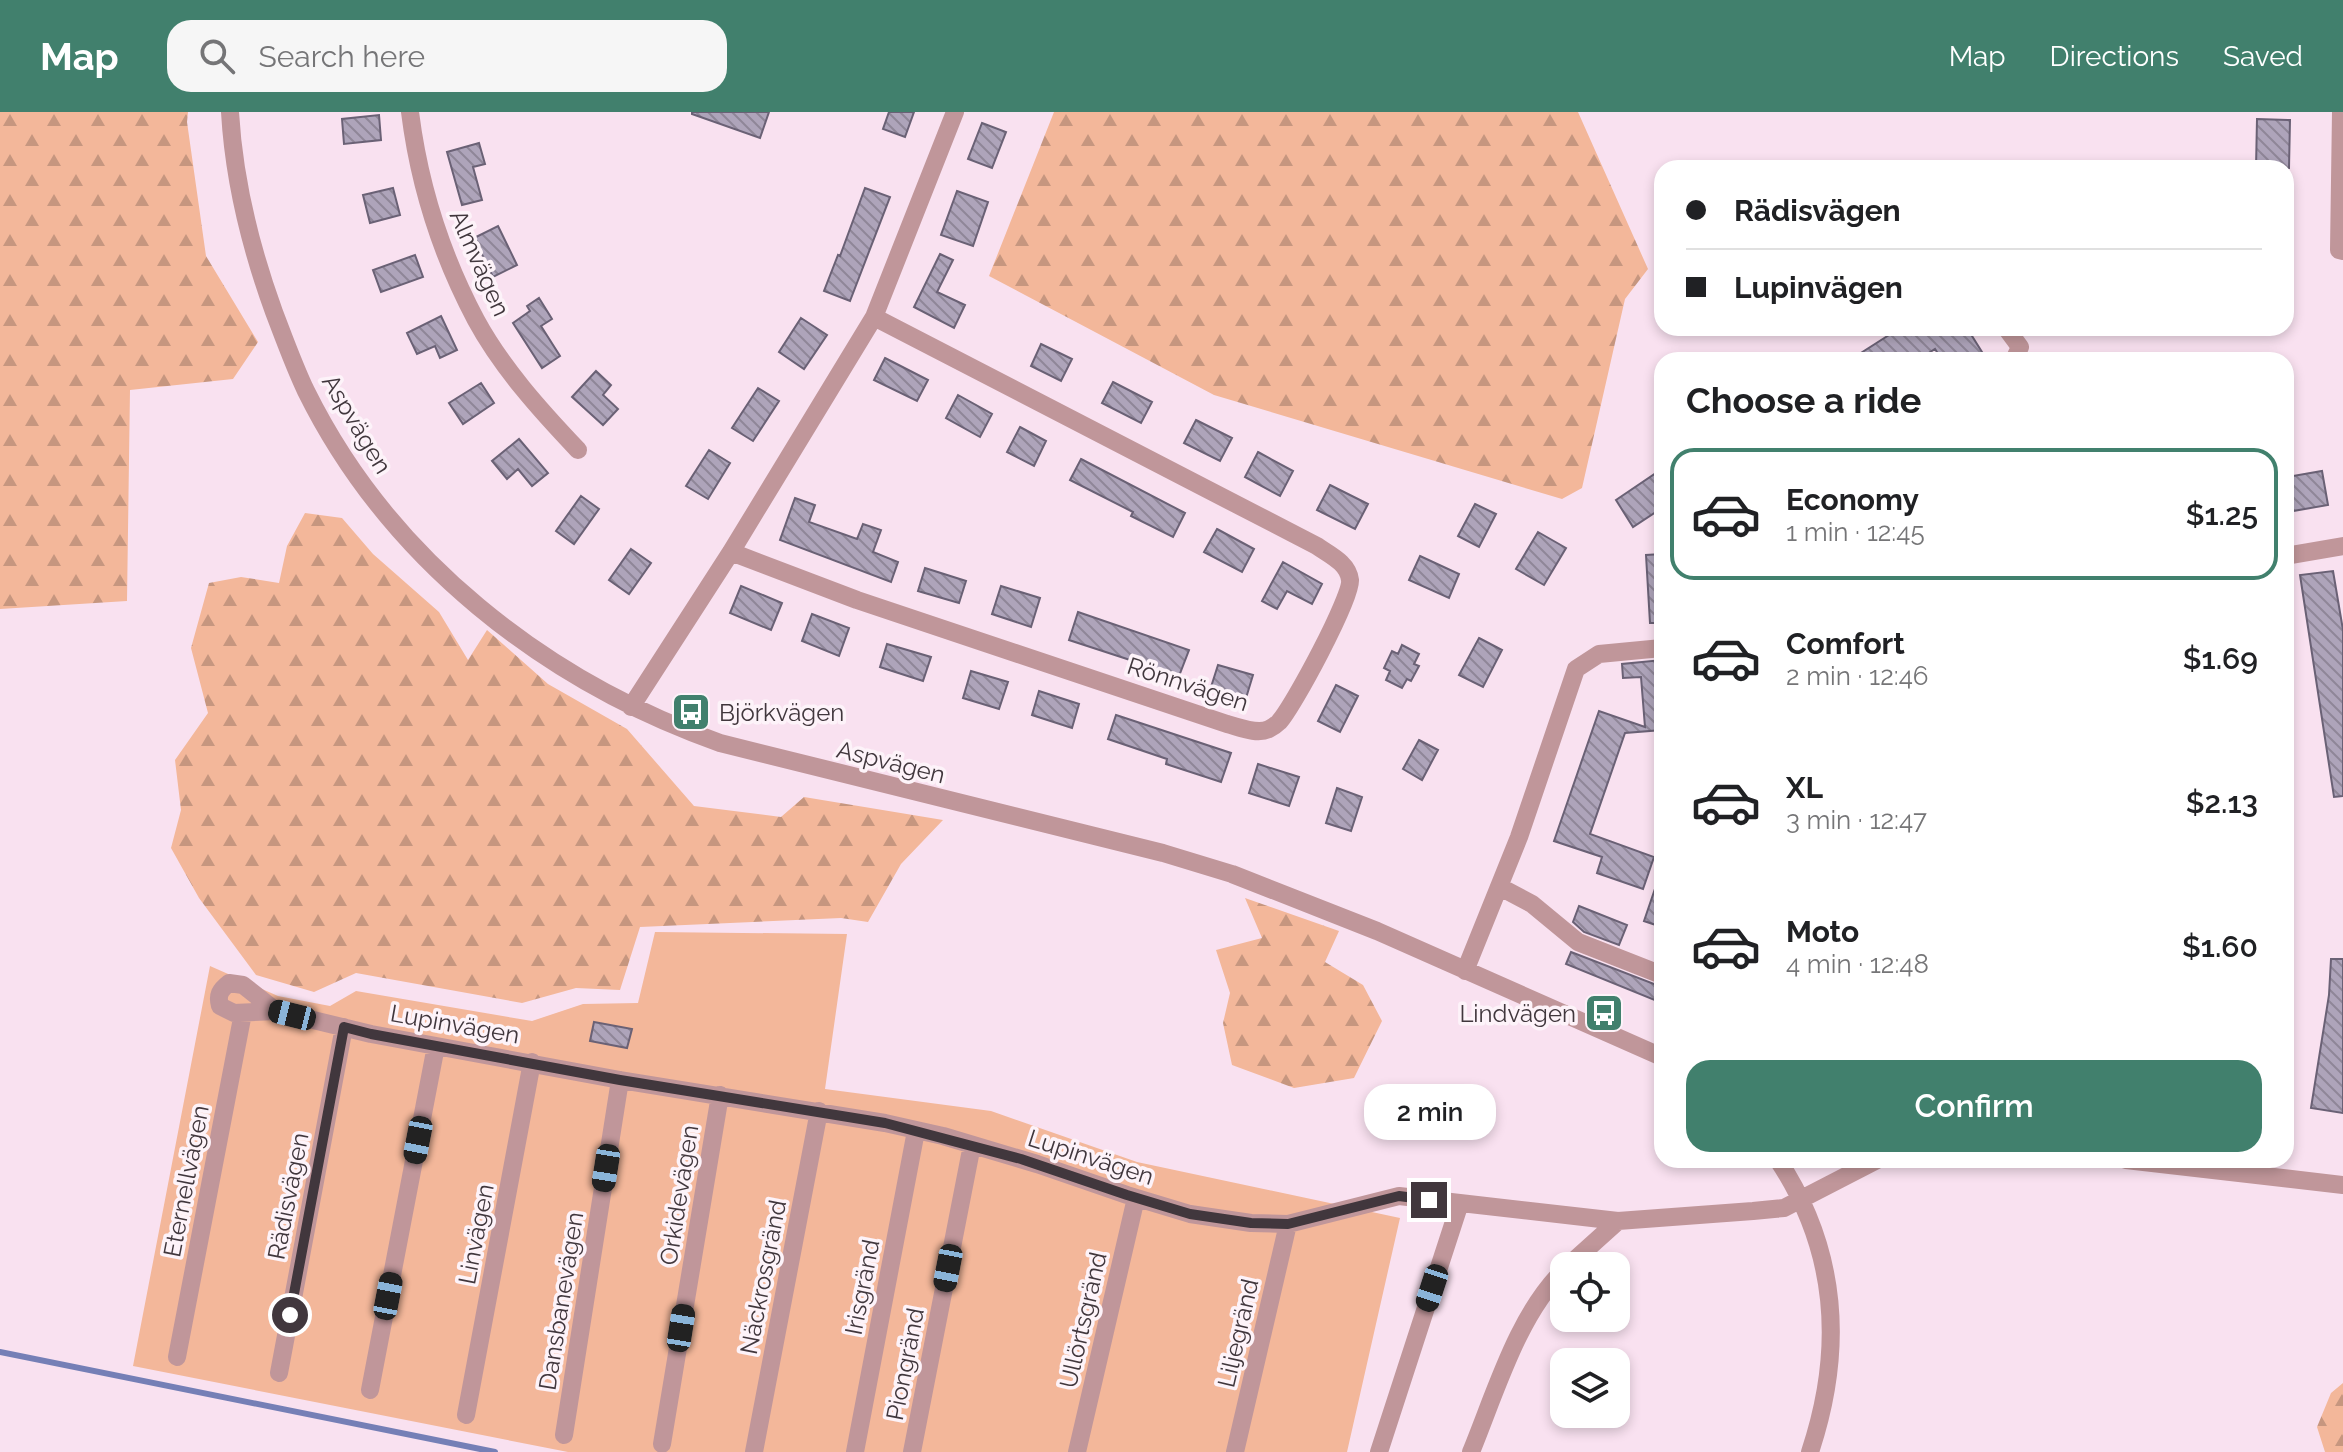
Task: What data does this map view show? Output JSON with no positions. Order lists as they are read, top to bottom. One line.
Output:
{"streets":{"street":["Almvägen","Aspvägen","Rönnvägen","Lupinvägen","Eternellvägen","Orkidevägen","Rädisvägen","Linvägen","Näckrosgränd","Irisgränd","Dansbanevägen","Ullörtsgränd","Liljegränd","Piongränd"]},"crossings":[["Lupinvägen","Eternellvägen"],["Lupinvägen","Orkidevägen"],["Lupinvägen","Rädisvägen"],["Lupinvägen","Linvägen"],["Lupinvägen","Näckrosgränd"],["Lupinvägen","Irisgränd"],["Lupinvägen","Dansbanevägen"],["Lupinvägen","Ullörtsgränd"],["Lupinvägen","Liljegränd"],["Lupinvägen","Piongränd"]],"places":{"bus stop":["Björkvägen","Lindvägen"]},"page":{"header":"Map","search":"Search here","nav":["Map","Directions","Saved"],"banner":["Rädisvägen","Lupinvägen"],"heading":"Choose a ride","list":[{"name":"Economy","note":"1 min · 12:45","value":"$1.25"},{"name":"Comfort","note":"2 min · 12:46","value":"$1.69"},{"name":"XL","note":"3 min · 12:47","value":"$2.13"},{"name":"Moto","note":"4 min · 12:48","value":"$1.60"}],"buttons":"Confirm","bubble":"2 min"}}
